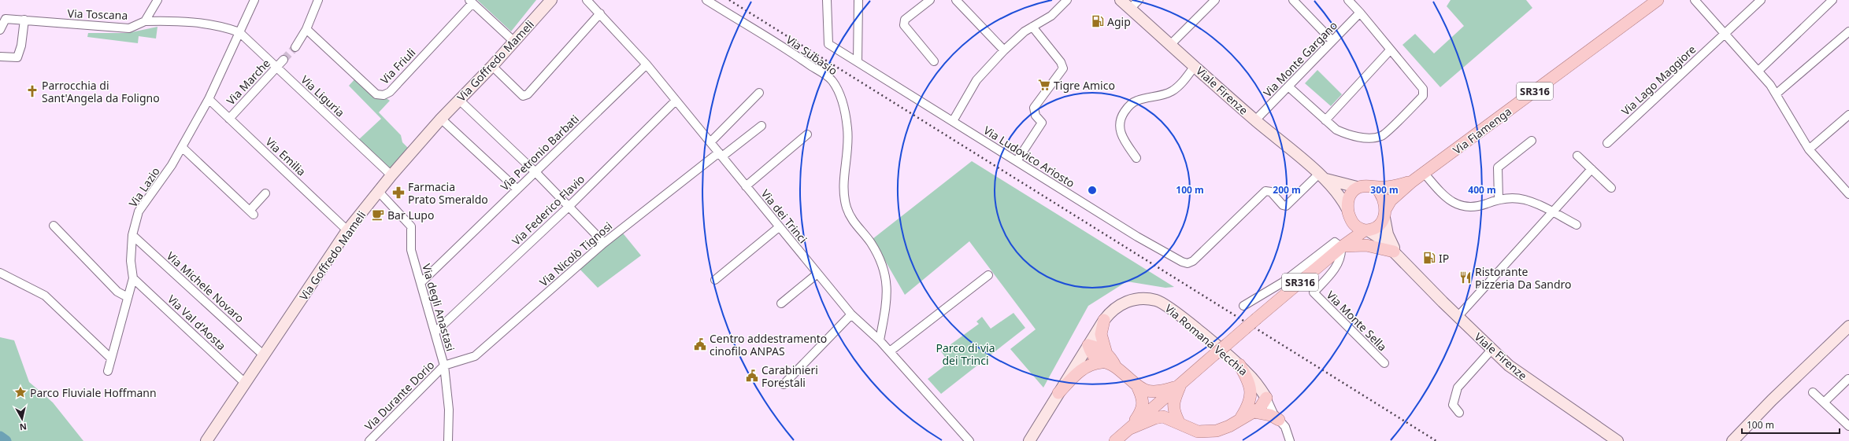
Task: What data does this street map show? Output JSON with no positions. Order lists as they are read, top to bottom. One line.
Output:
{"streets":{"main road":["Via Goffredo Mameli","Viale Firenze","SR316","Via Fiamenga","Via Romana Vecchia"],"street":["Via Toscana","Via Subasio","Via Monte Gargano","Via Friuli","Via Lago Maggiore","Via Marche","Via Liguria","Via Petronio Barbati","Via Emilia","Via Ludovico Ariosto","Via Lazio","Via Federico Flavio","Via dei Trinci","Via Nicolò Tignosi","Via Michele Novaro","Via degli Anastasi","Via Monte Sella","Via Val d'Aosta","Via Durante Dorio"]},"crossings":[["Via Subasio","Via dei Trinci"],["Via Monte Gargano","Viale Firenze"],["Via Goffredo Mameli","Via Liguria"],["Via Goffredo Mameli","Via Emilia"],["Via Goffredo Mameli","Via Michele Novaro"],["Via Goffredo Mameli","Via degli Anastasi"],["Via Goffredo Mameli","Via Val d'Aosta"],["Via Marche","Via Liguria"],["Via Marche","Via Emilia"],["Viale Firenze","SR316"],["Viale Firenze","Via Fiamenga"],["Viale Firenze","Via Ludovico Ariosto"],["SR316","Via Fiamenga"],["SR316","Via Monte Sella"],["Via Liguria","Via Lazio"],["Via Petronio Barbati","Via dei Trinci"],["Via Petronio Barbati","Via degli Anastasi"],["Via Emilia","Via Lazio"],["Via Lazio","Via Michele Novaro"],["Via Lazio","Via Val d'Aosta"],["Via Federico Flavio","Via dei Trinci"],["Via Federico Flavio","Via degli Anastasi"],["Via dei Trinci","Via Nicolò Tignosi"],["Via Nicolò Tignosi","Via degli Anastasi"],["Via Nicolò Tignosi","Via Durante Dorio"],["Via degli Anastasi","Via Durante Dorio"]],"parks":["Parco di via dei Trinci"],"places":{"fuel station":["Agip","IP"],"supermarket":["Tigre Amico"],"church":["Parrocchia di Sant'Angela da Foligno"],"pharmacy":["Farmacia Prato Smeraldo"],"cafe":["Bar Lupo"],"restaurant":["Ristorante Pizzeria Da Sandro"],"public building":["Centro addestramento cinofilo ANPAS","Carabinieri Forestali"],"place":["Parco Fluviale Hoffmann"]},"scale_bar":"100 m","north":"bottom","rings":["100 m","200 m","300 m","400 m"]}
